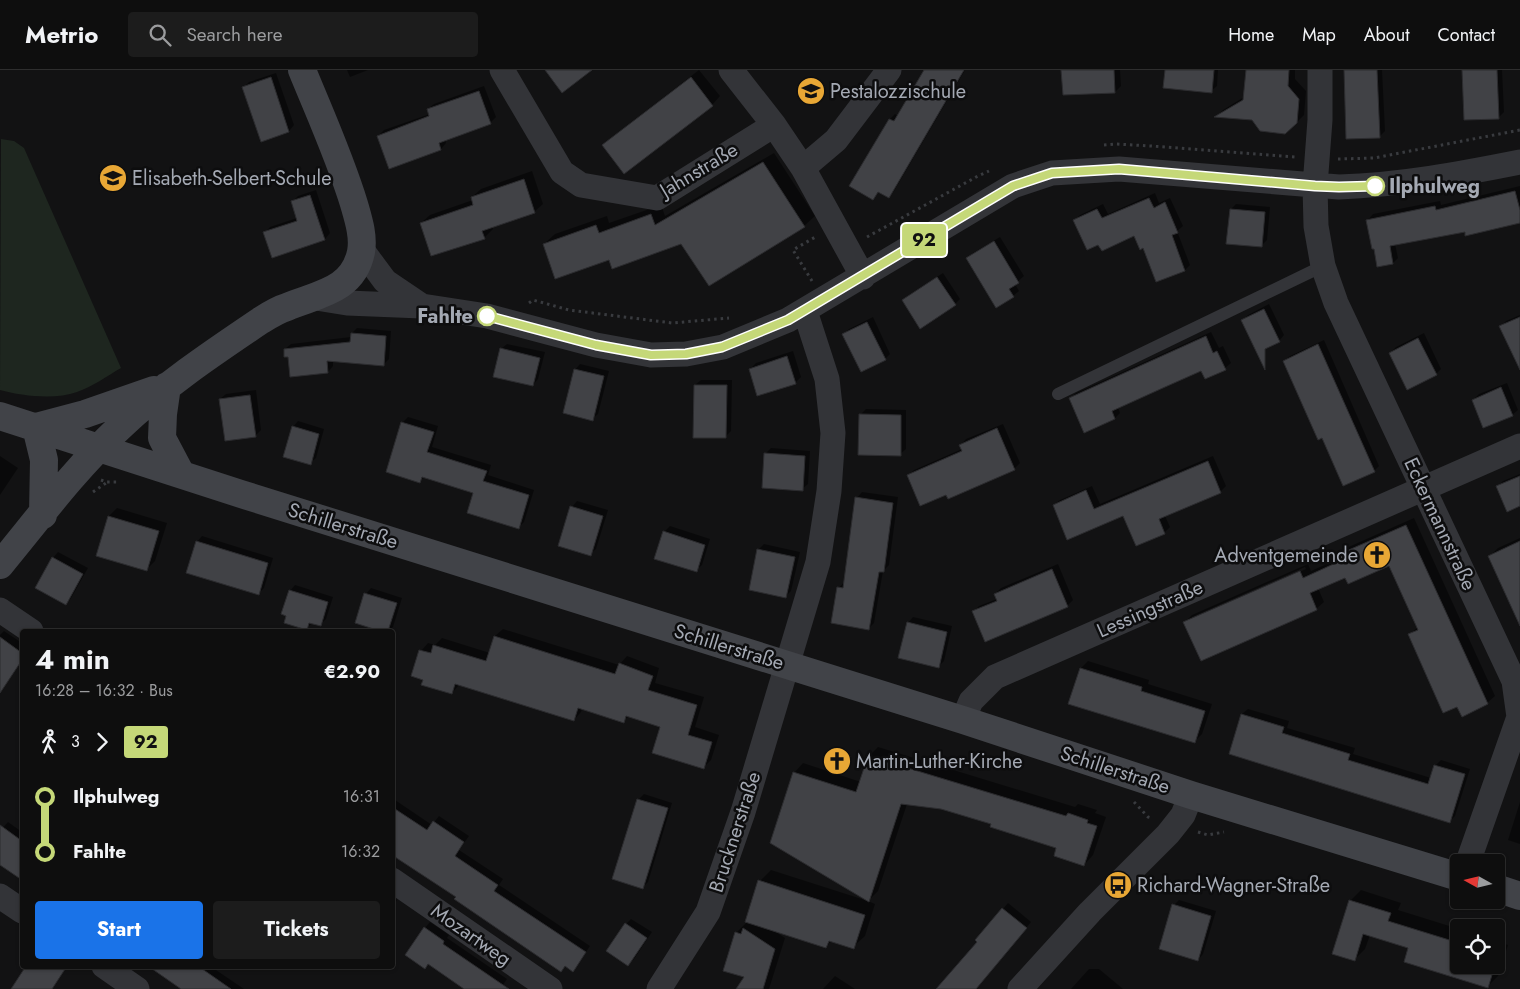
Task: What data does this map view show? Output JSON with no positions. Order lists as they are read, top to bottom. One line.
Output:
{"streets":{"main road":["Schillerstraße"],"street":["Jahnstraße","Eckermannstraße","Lessingstraße","Brucknerstraße","Mozartweg"]},"crossings":[["Eckermannstraße","Lessingstraße"],["Schillerstraße","Lessingstraße"],["Schillerstraße","Brucknerstraße"]],"places":{"school or university":["Pestalozzischule","Elisabeth-Selbert-Schule"],"other":["Ilphulweg","Fahlte"],"church":["Adventgemeinde","Martin-Luther-Kirche"],"bus stop":["Richard-Wagner-Straße"]},"lines":["bus line 92"],"north":"left","page":{"header":"Metrio","search":"Search here","nav":["Home","Map","About","Contact"],"on_map":"92","heading":["4 min","16:28 – 16:32 · Bus","€2.90"],"legs":["3","92"],"list":[{"name":"Ilphulweg","value":"16:31"},{"name":"Fahlte","value":"16:32"}],"buttons":["Start","Tickets"]}}
